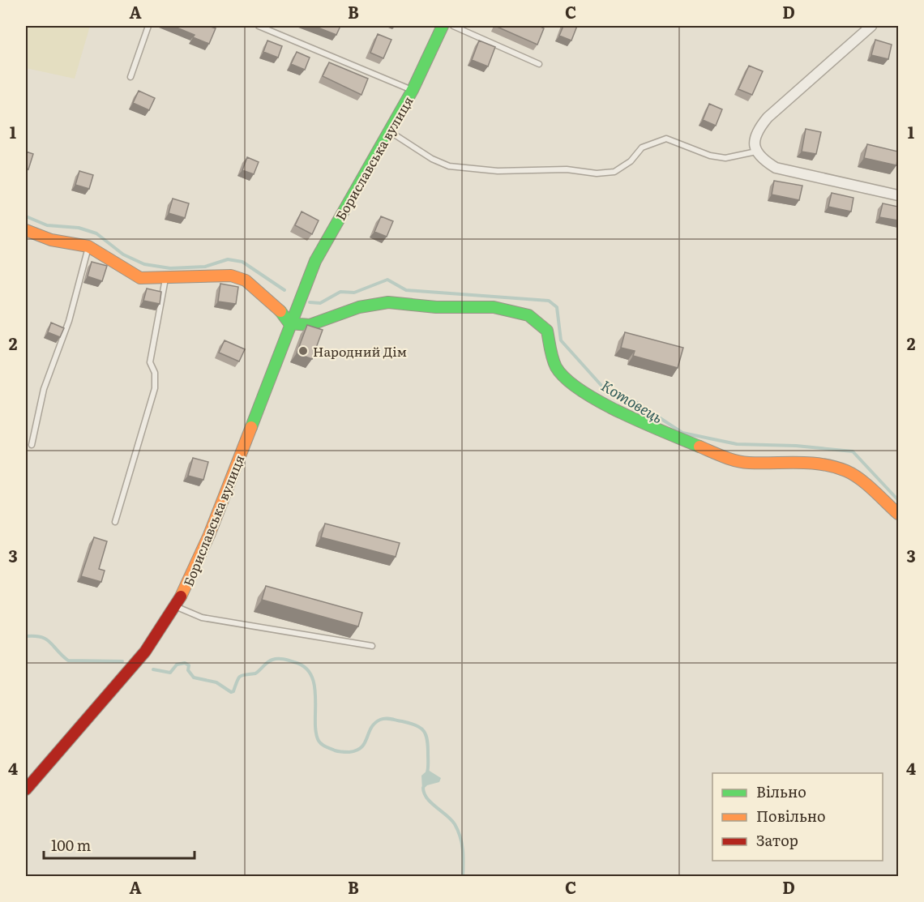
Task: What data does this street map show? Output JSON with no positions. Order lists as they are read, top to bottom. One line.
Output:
{"streets":{"street":["Бориславська вулиця"]},"water":["Котовець"],"places":["Народний Дім"],"legend":["Вільно","Повільно","Затор"],"scale_bar":"100 m","grid":{"columns":["A","B","C","D"],"rows":["1","2","3","4"]}}
